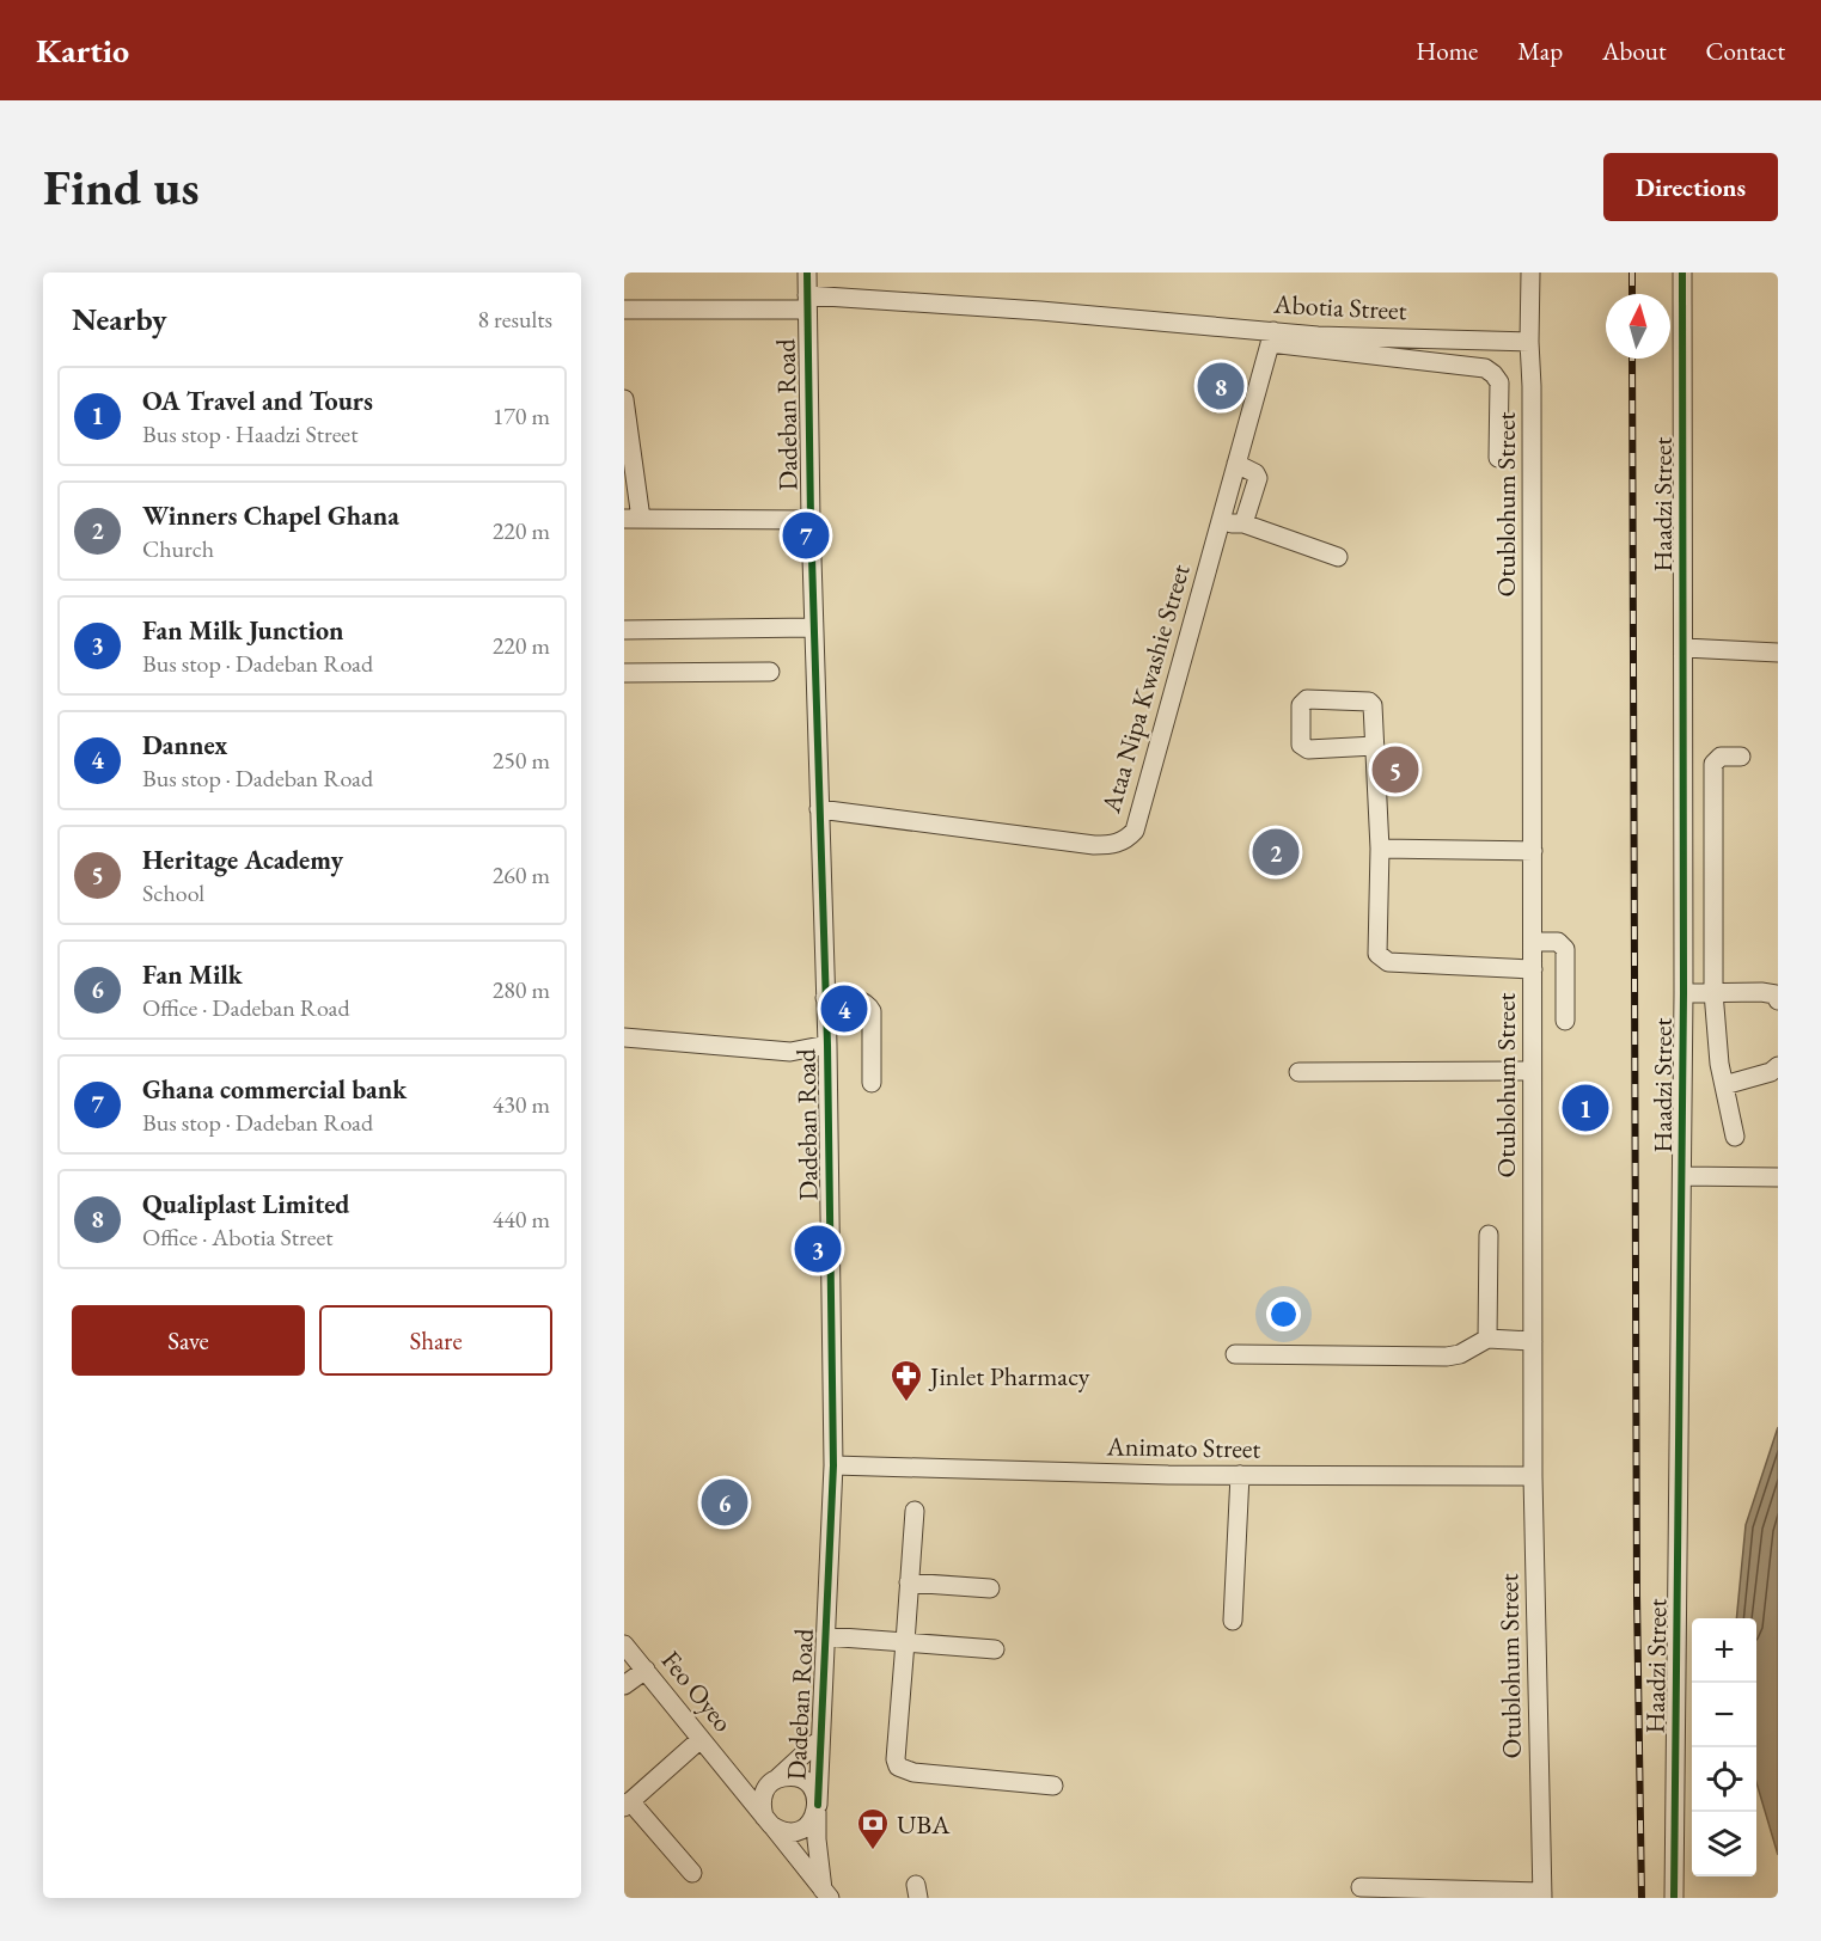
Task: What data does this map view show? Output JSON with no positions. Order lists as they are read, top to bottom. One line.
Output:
{"streets":{"street":["Abotia Street","Dadeban Road","Otublohum Street","Haadzi Street","Ataa Nipa Kwashie Street","Animato Street","Feo Oyeo"]},"crossings":[["Abotia Street","Dadeban Road"],["Abotia Street","Otublohum Street"],["Abotia Street","Ataa Nipa Kwashie Street"],["Dadeban Road","Ataa Nipa Kwashie Street"],["Dadeban Road","Animato Street"],["Dadeban Road","Feo Oyeo"],["Otublohum Street","Animato Street"]],"places":{"pharmacy":["Jinlet Pharmacy"],"bank":["UBA"]},"north":"top","page":{"header":"Kartio","nav":["Home","Map","About","Contact"],"buttons":["Directions",["Save","Share"]],"title":"Find us","heading":["Nearby","8 results"],"pins":["8","7","5","2","4","1","3","6"],"list":[{"mark":"1","name":"OA Travel and Tours","note":"Bus stop · Haadzi Street","value":"170 m"},{"mark":"2","name":"Winners Chapel Ghana","note":"Church","value":"220 m"},{"mark":"3","name":"Fan Milk Junction","note":"Bus stop · Dadeban Road","value":"220 m"},{"mark":"4","name":"Dannex","note":"Bus stop · Dadeban Road","value":"250 m"},{"mark":"5","name":"Heritage Academy","note":"School","value":"260 m"},{"mark":"6","name":"Fan Milk","note":"Office · Dadeban Road","value":"280 m"},{"mark":"7","name":"Ghana commercial bank","note":"Bus stop · Dadeban Road","value":"430 m"},{"mark":"8","name":"Qualiplast Limited","note":"Office · Abotia Street","value":"440 m"}],"map_buttons":["+","−"]}}
